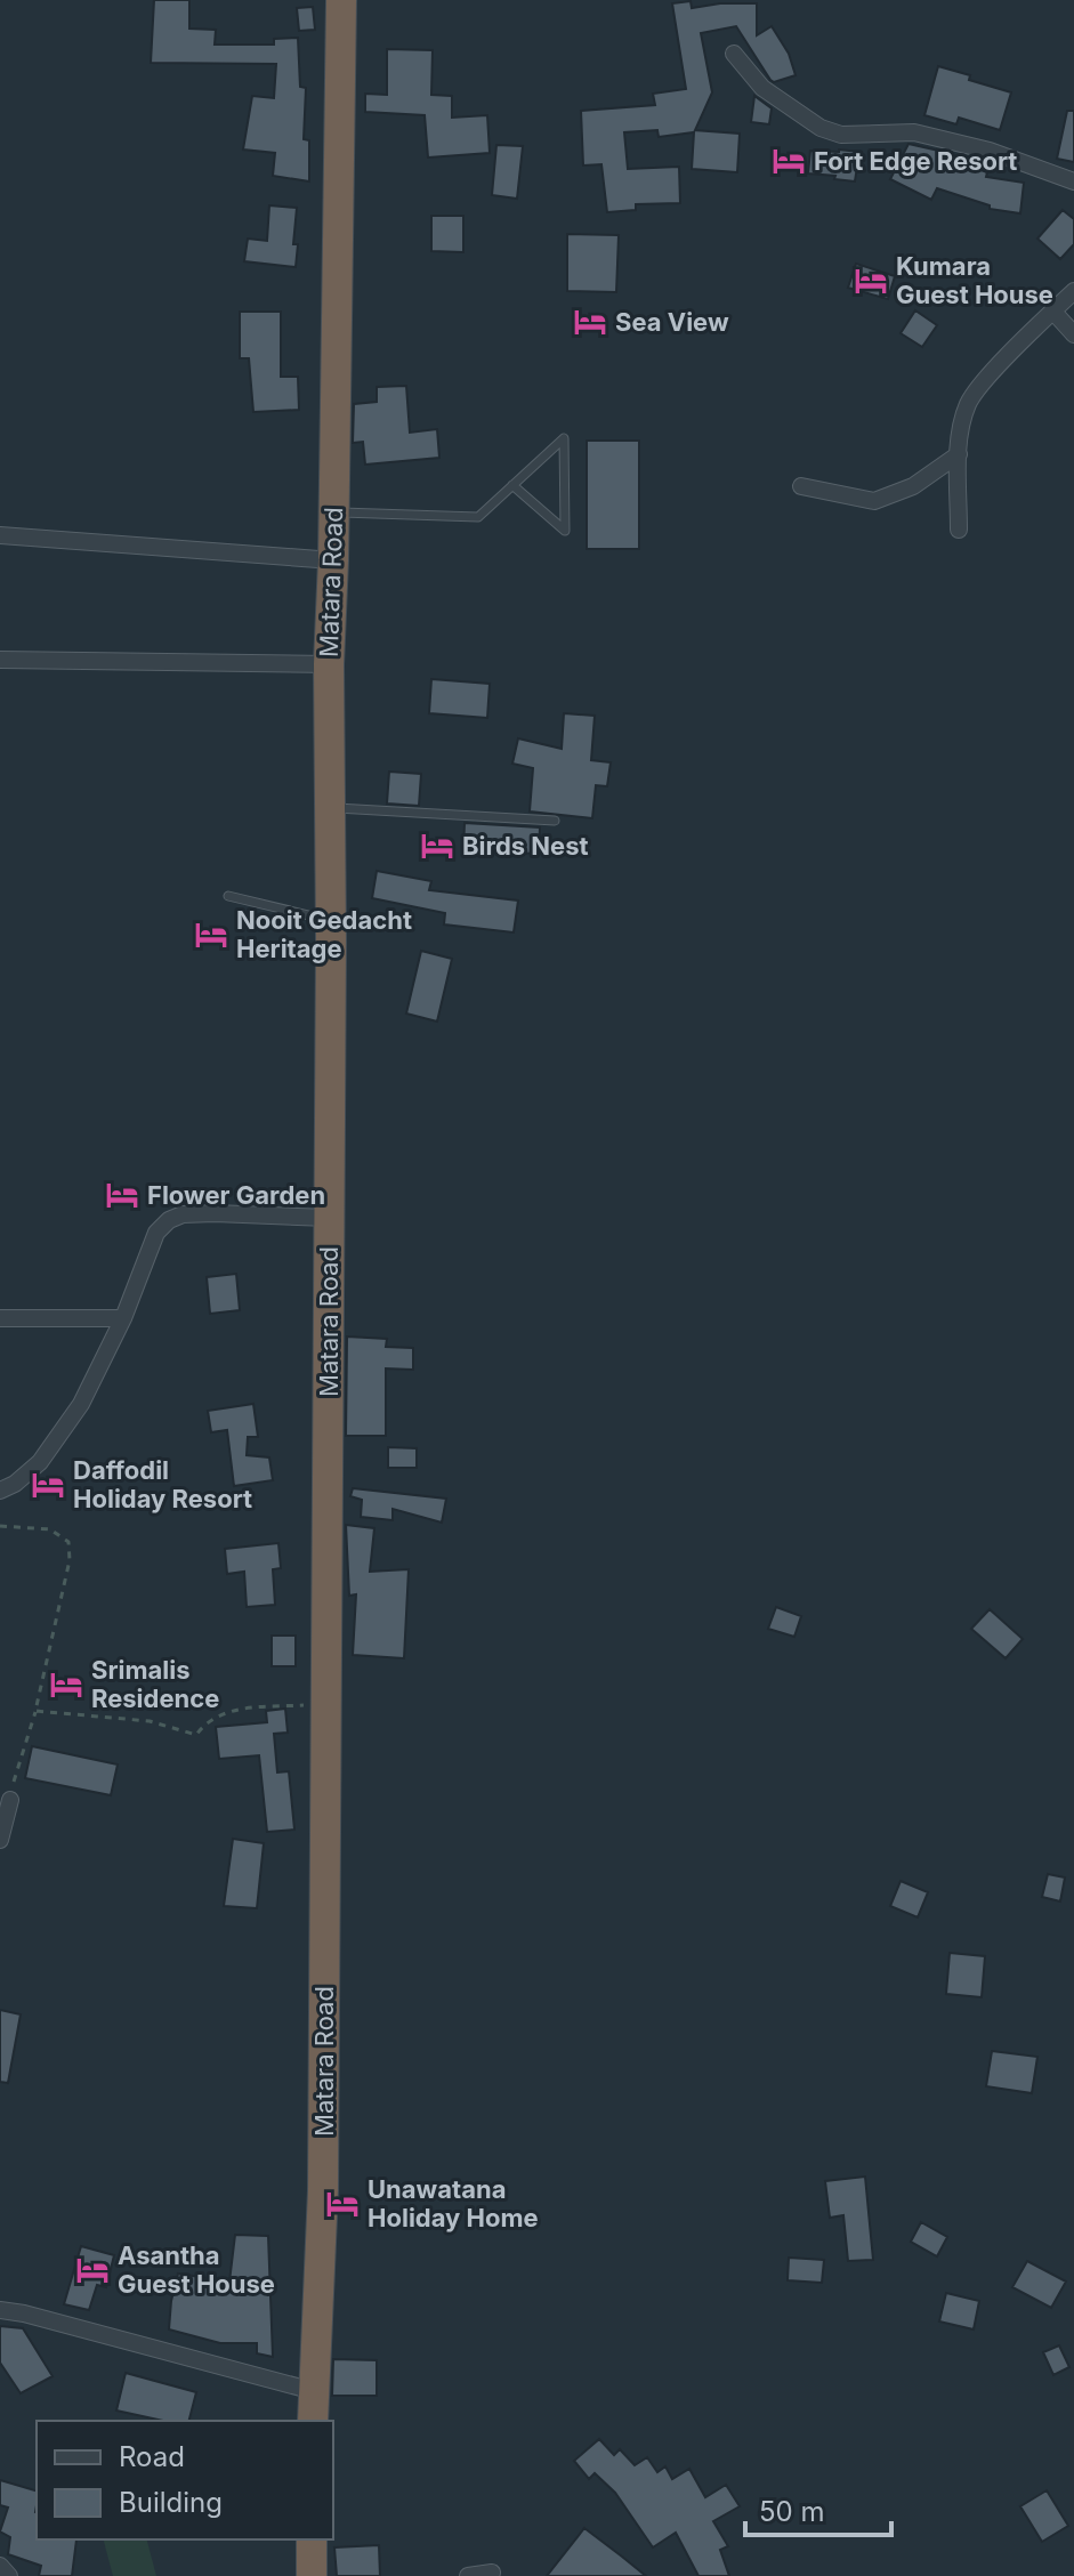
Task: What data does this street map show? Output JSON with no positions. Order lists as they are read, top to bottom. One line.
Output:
{"streets":{"highway":["Matara Road"]},"places":{"hotel":["Fort Edge Resort","Kumara Guest House","Sea View","Birds Nest","Nooit Gedacht Heritage","Flower Garden","Daffodil Holiday Resort","Srimalis Residence","Unawatana Holiday Home","Asantha Guest House"]},"legend":["Road","Building"],"scale_bar":"50 m"}
